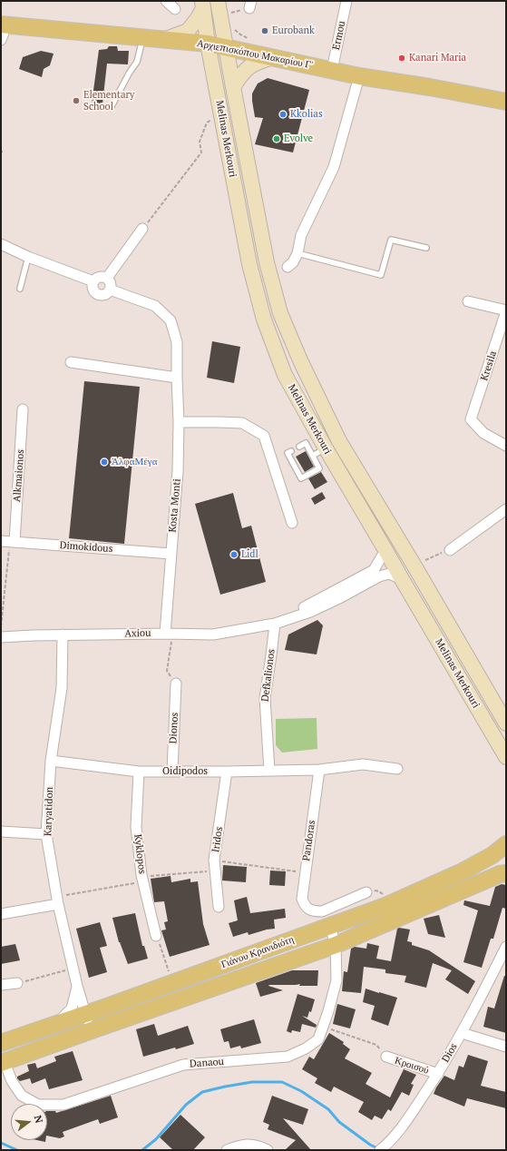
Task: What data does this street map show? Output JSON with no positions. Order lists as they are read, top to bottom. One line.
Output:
{"streets":{"main road":["Αρχιεπισκόπου Μακαρίου Γ'","Melinas Merkouri","Γιάνου Κρανιδιότη"],"street":["Ermou","Kresila","Alkmaionos","Kosta Monti","Dimokidous","Axiou","Defkalionos","Dionos","Oidipodos","Karyatidon","Iridos","Pandoras","Kyklopos","Dios","Danaou","Κροισού"]},"crossings":[["Ermou","Αρχιεπισκόπου Μακαρίου Γ'"],["Αρχιεπισκόπου Μακαρίου Γ'","Melinas Merkouri"],["Melinas Merkouri","Axiou"],["Alkmaionos","Dimokidous"],["Kosta Monti","Dimokidous"],["Kosta Monti","Axiou"],["Axiou","Defkalionos"],["Axiou","Karyatidon"],["Defkalionos","Oidipodos"],["Dionos","Oidipodos"],["Oidipodos","Karyatidon"],["Oidipodos","Iridos"],["Oidipodos","Pandoras"],["Oidipodos","Kyklopos"],["Karyatidon","Γιάνου Κρανιδιότη"],["Γιάνου Κρανιδιότη","Danaou"],["Dios","Κροισού"]],"places":["Eurobank","Kanari Maria","Elementary School","Kkolias","Evolve","ΆλφαΜέγα","Lidl"],"north":"right"}
